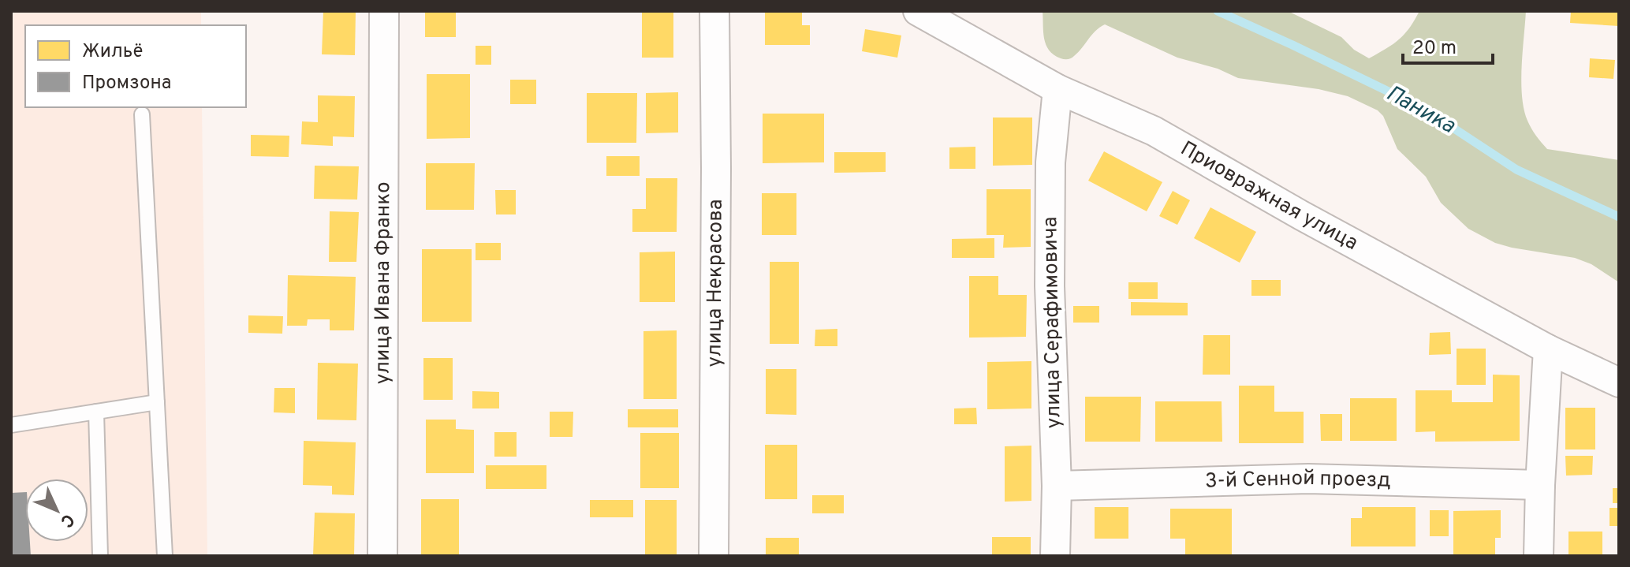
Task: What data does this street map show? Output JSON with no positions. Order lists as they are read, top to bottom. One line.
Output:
{"streets":{"street":["Приовражная улица","улица Некрасова","улица Ивана Франко","улица Серафимовича","3-й Сенной проезд"]},"crossings":[["Приовражная улица","улица Серафимовича"],["улица Серафимовича","3-й Сенной проезд"]],"water":["Паника"],"legend":["Жильё","Промзона"],"scale_bar":"20 m","north":"bottom right"}
